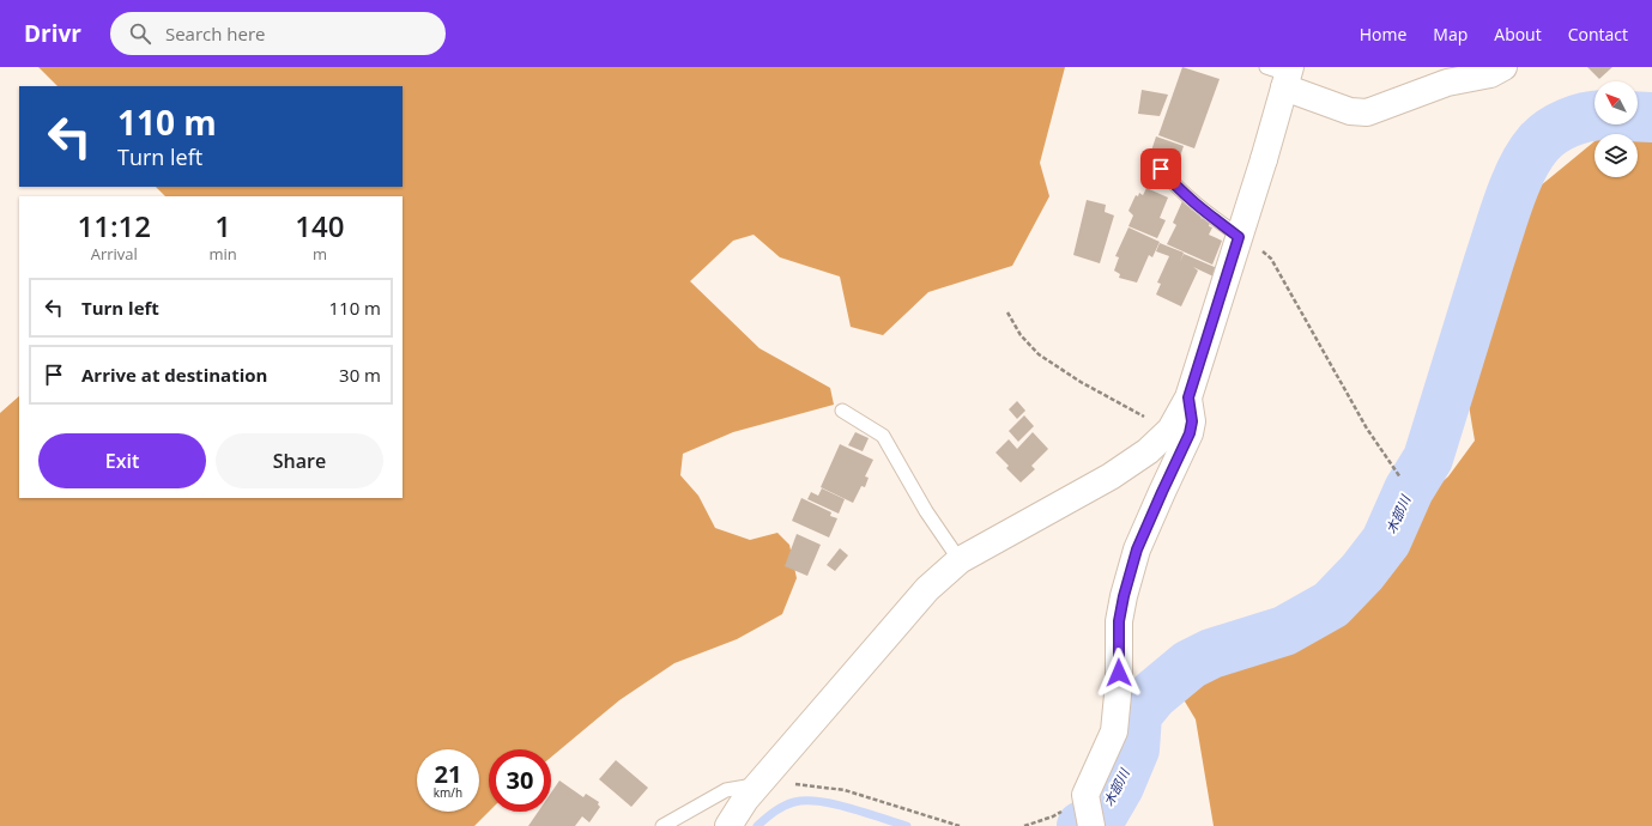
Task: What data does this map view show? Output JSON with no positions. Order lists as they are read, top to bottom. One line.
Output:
{"water":["木部川"],"north":"top left","page":{"header":"Drivr","search":"Search here","nav":["Home","Map","About","Contact"],"turn":["110 m","Turn left"],"eta":["11:12","Arrival","1","min","140","m"],"list":[{"name":"Turn left","value":"110 m"},{"name":"Arrive at destination","value":"30 m"}],"buttons":["Exit","Share"],"speed":"21 km/h","limit":"30"}}
